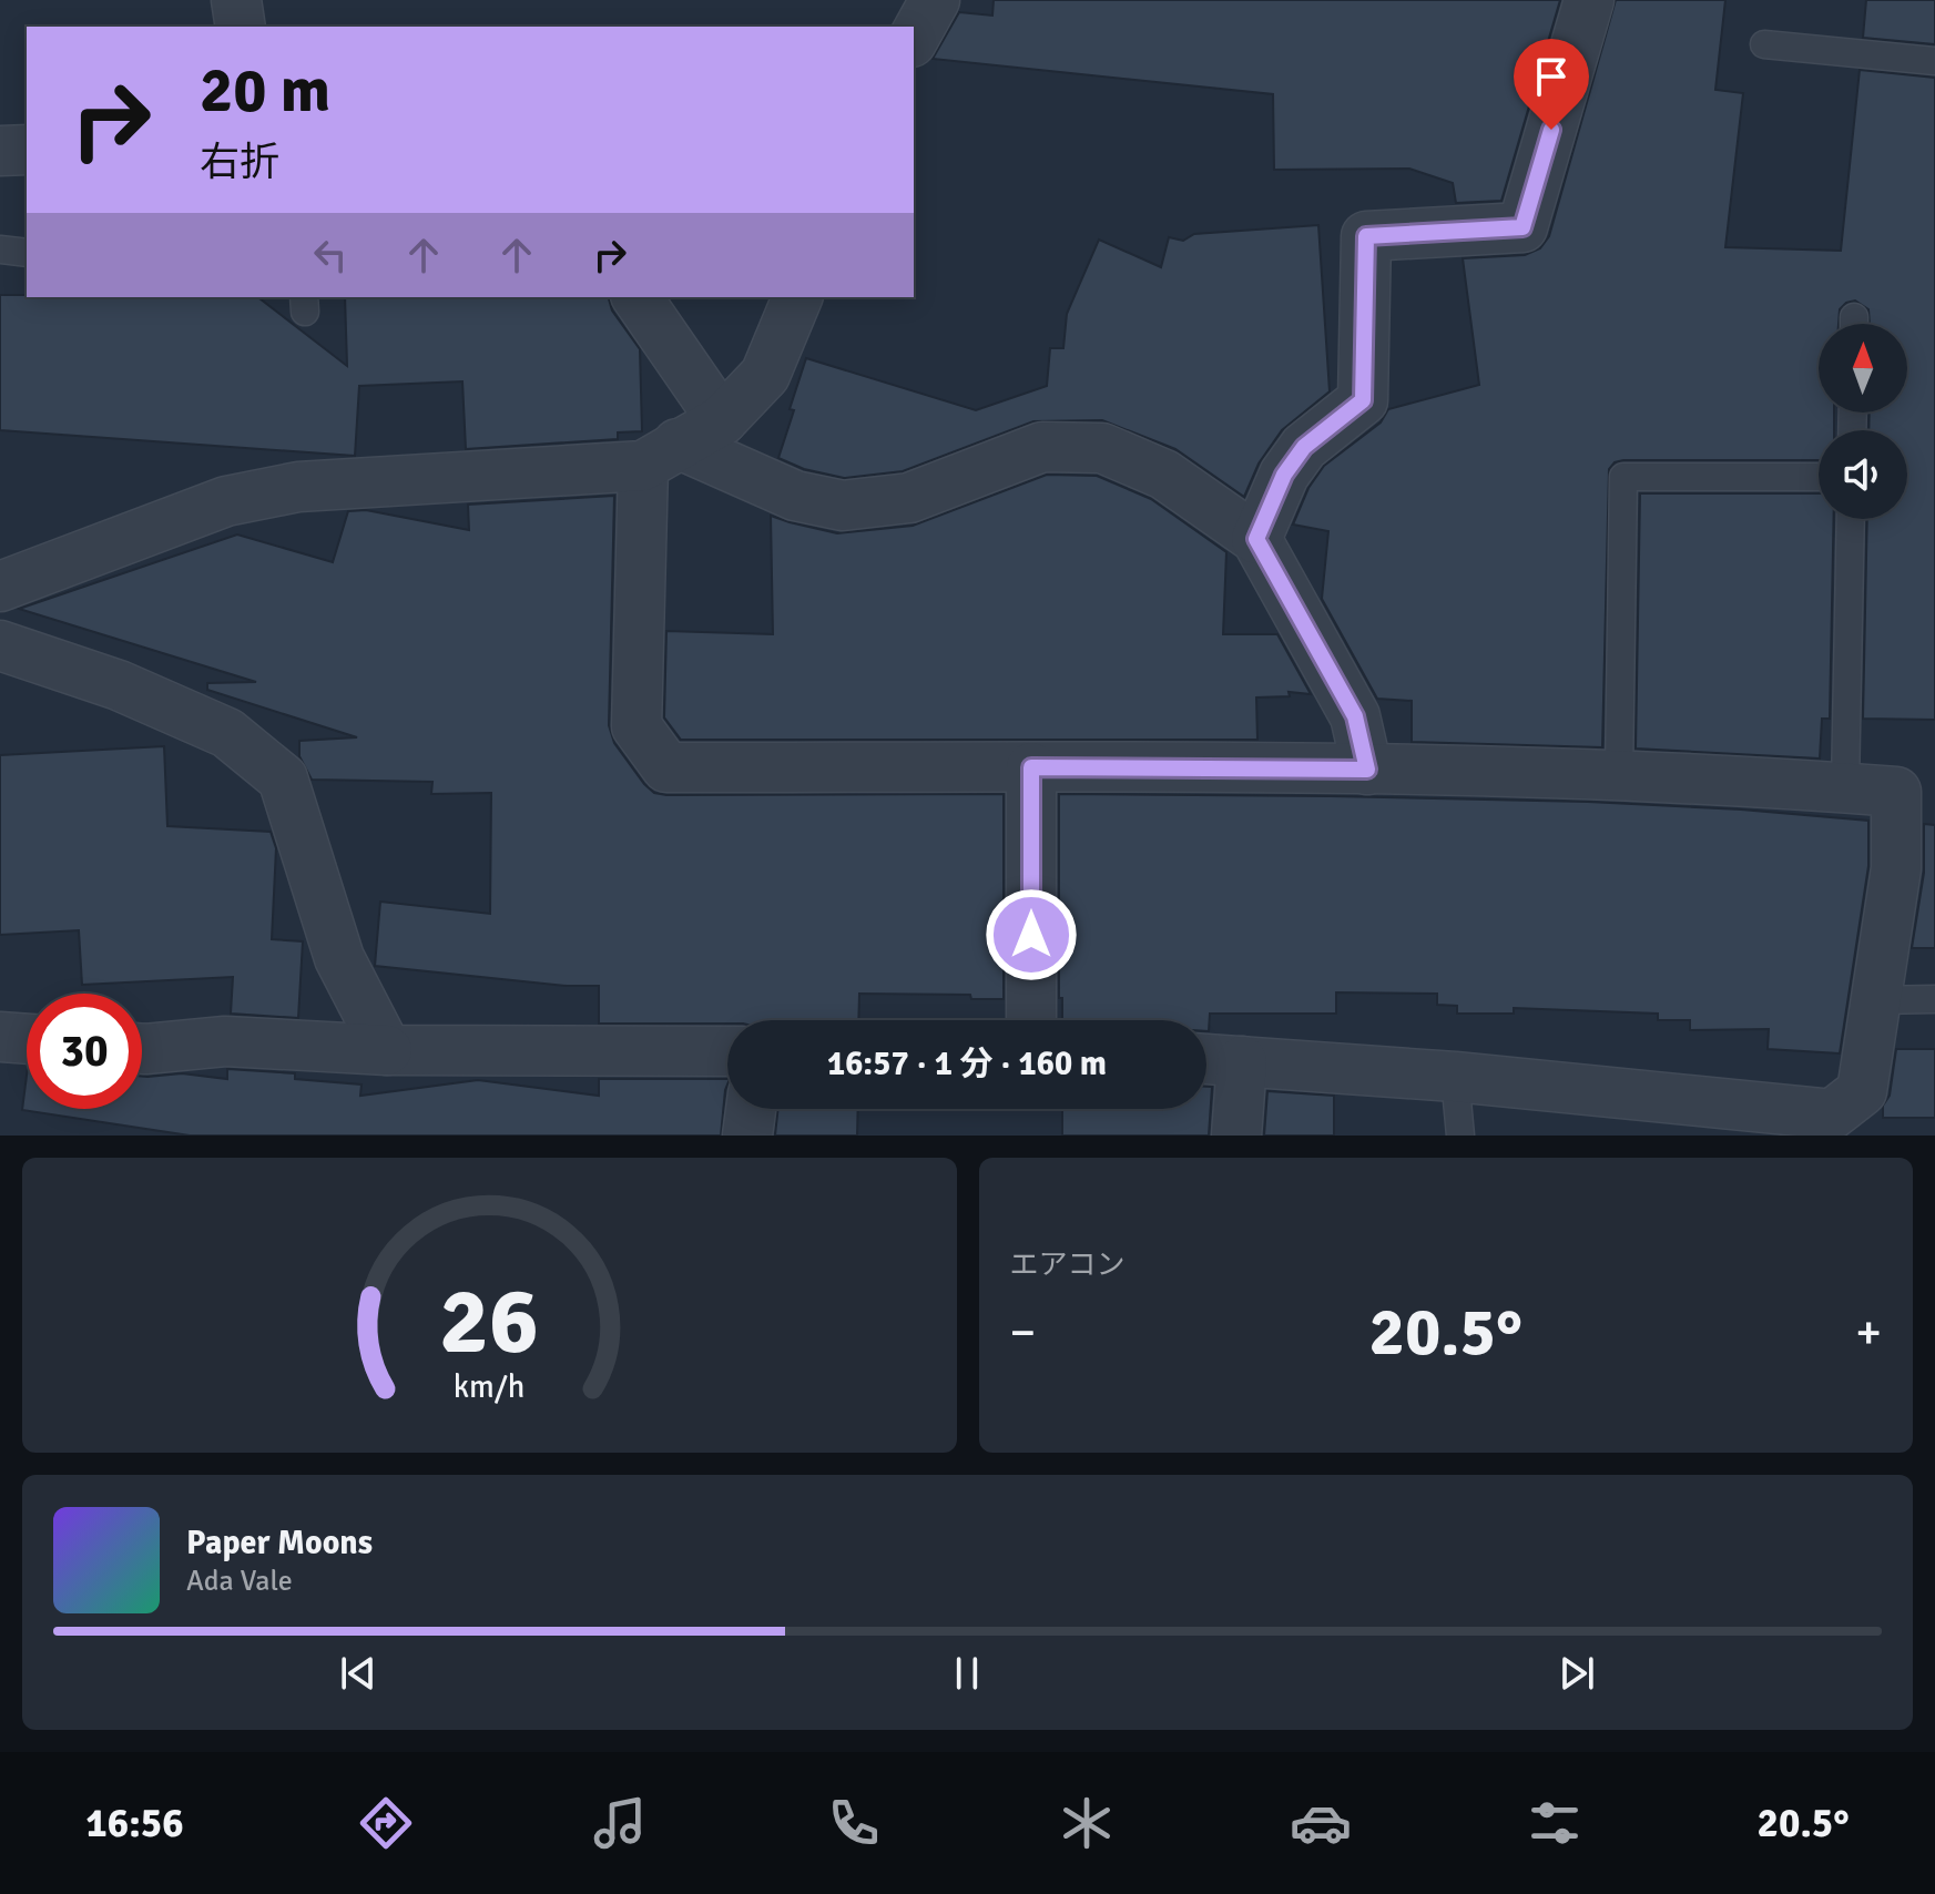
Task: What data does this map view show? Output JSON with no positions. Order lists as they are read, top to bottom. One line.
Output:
{"north":"top","page":{"turn":["20 m","右折"],"limit":"30","trip":"16:57 · 1 分 · 160 m","tile":"エアコン","heat":["−","20.5°","+"],"song":["Paper Moons","Ada Vale"],"tabs":["16:56","20.5°"],"gauge":["26","km/h"]}}
